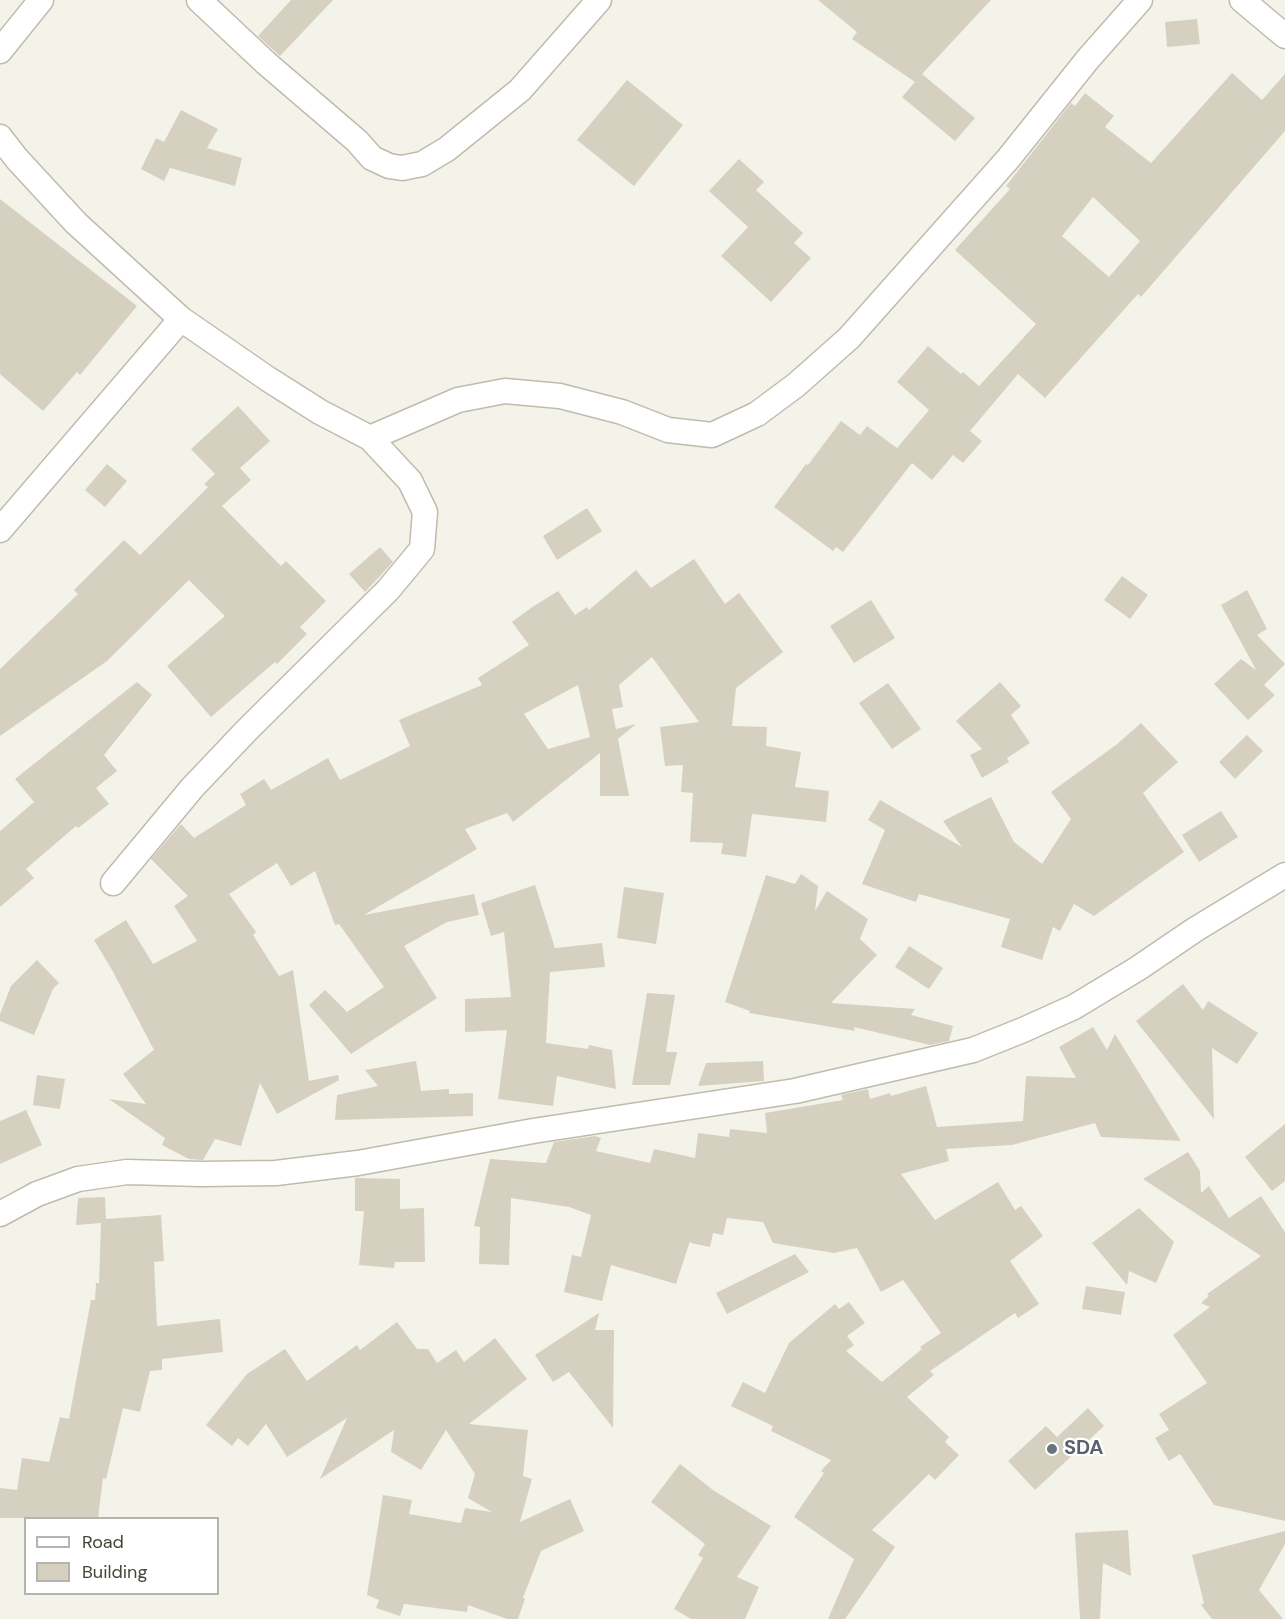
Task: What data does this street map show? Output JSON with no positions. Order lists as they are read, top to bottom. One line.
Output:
{"places":["SDA"],"legend":["Road","Building"]}
